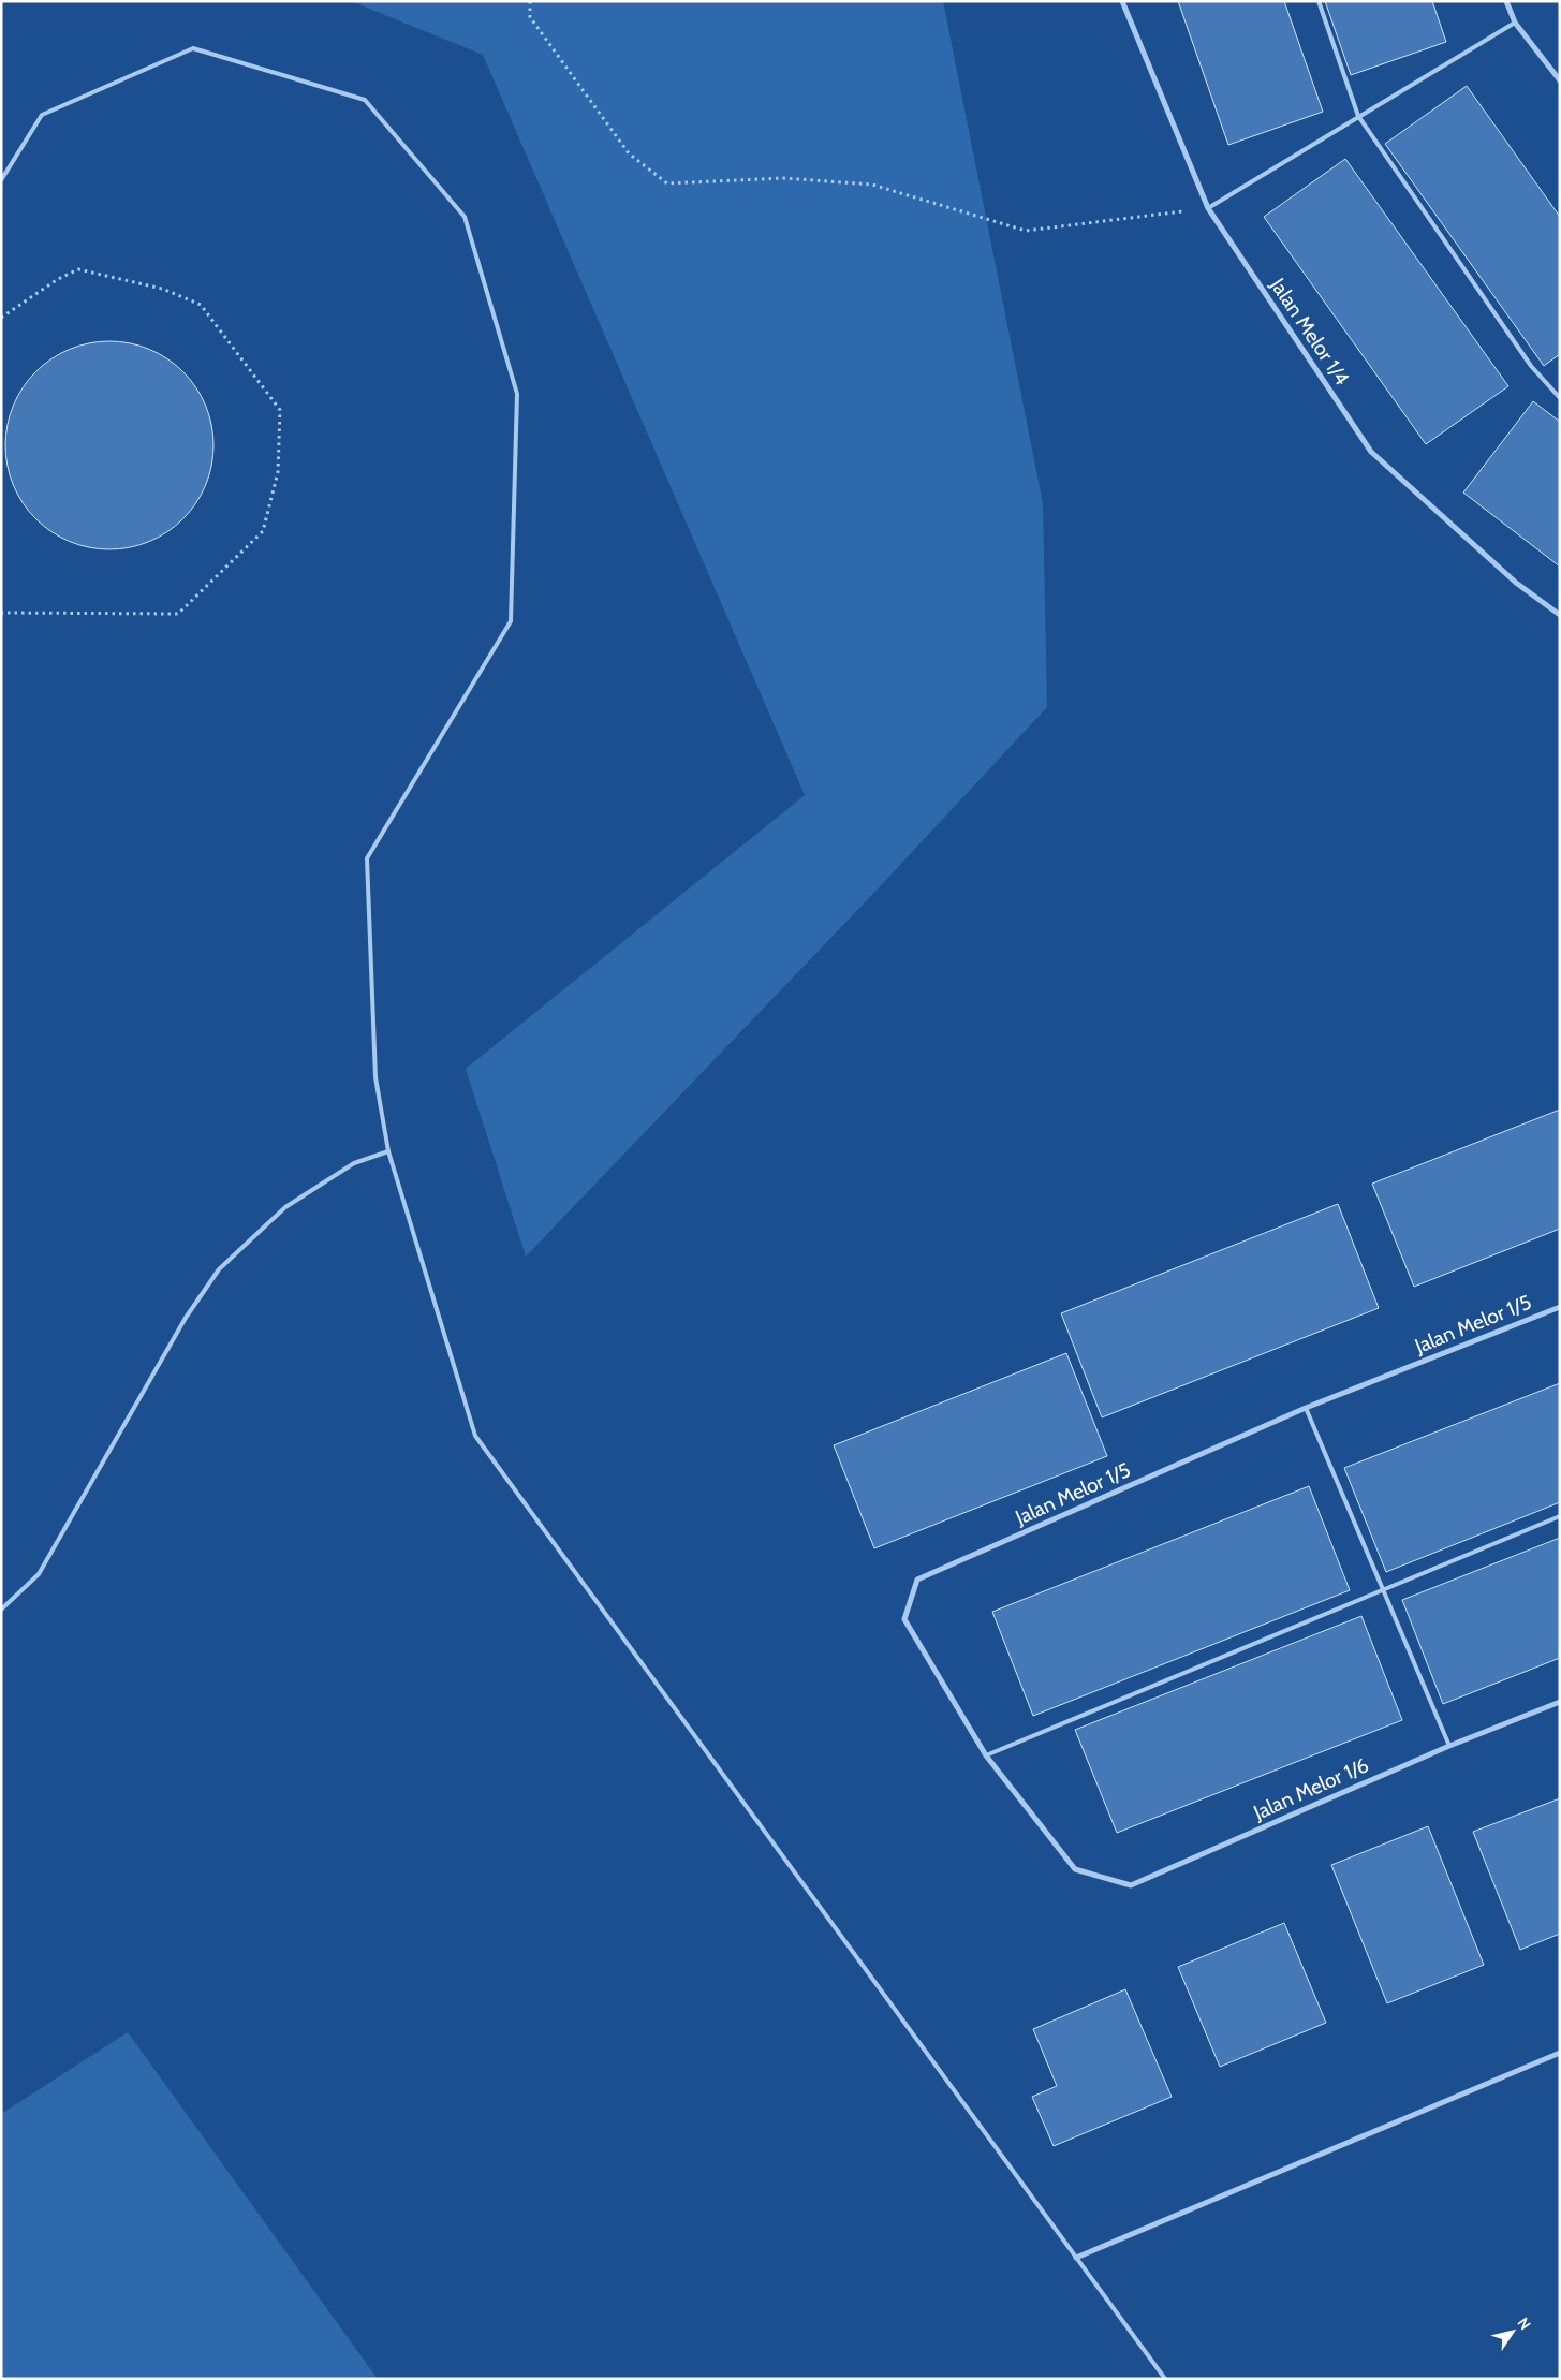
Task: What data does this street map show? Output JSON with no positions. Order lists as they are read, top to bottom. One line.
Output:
{"streets":{"street":["Jalan Melor 1/4","Jalan Melor 1/5","Jalan Melor 1/6"]},"crossings":[["Jalan Melor 1/5","Jalan Melor 1/6"]],"north":"top right"}
